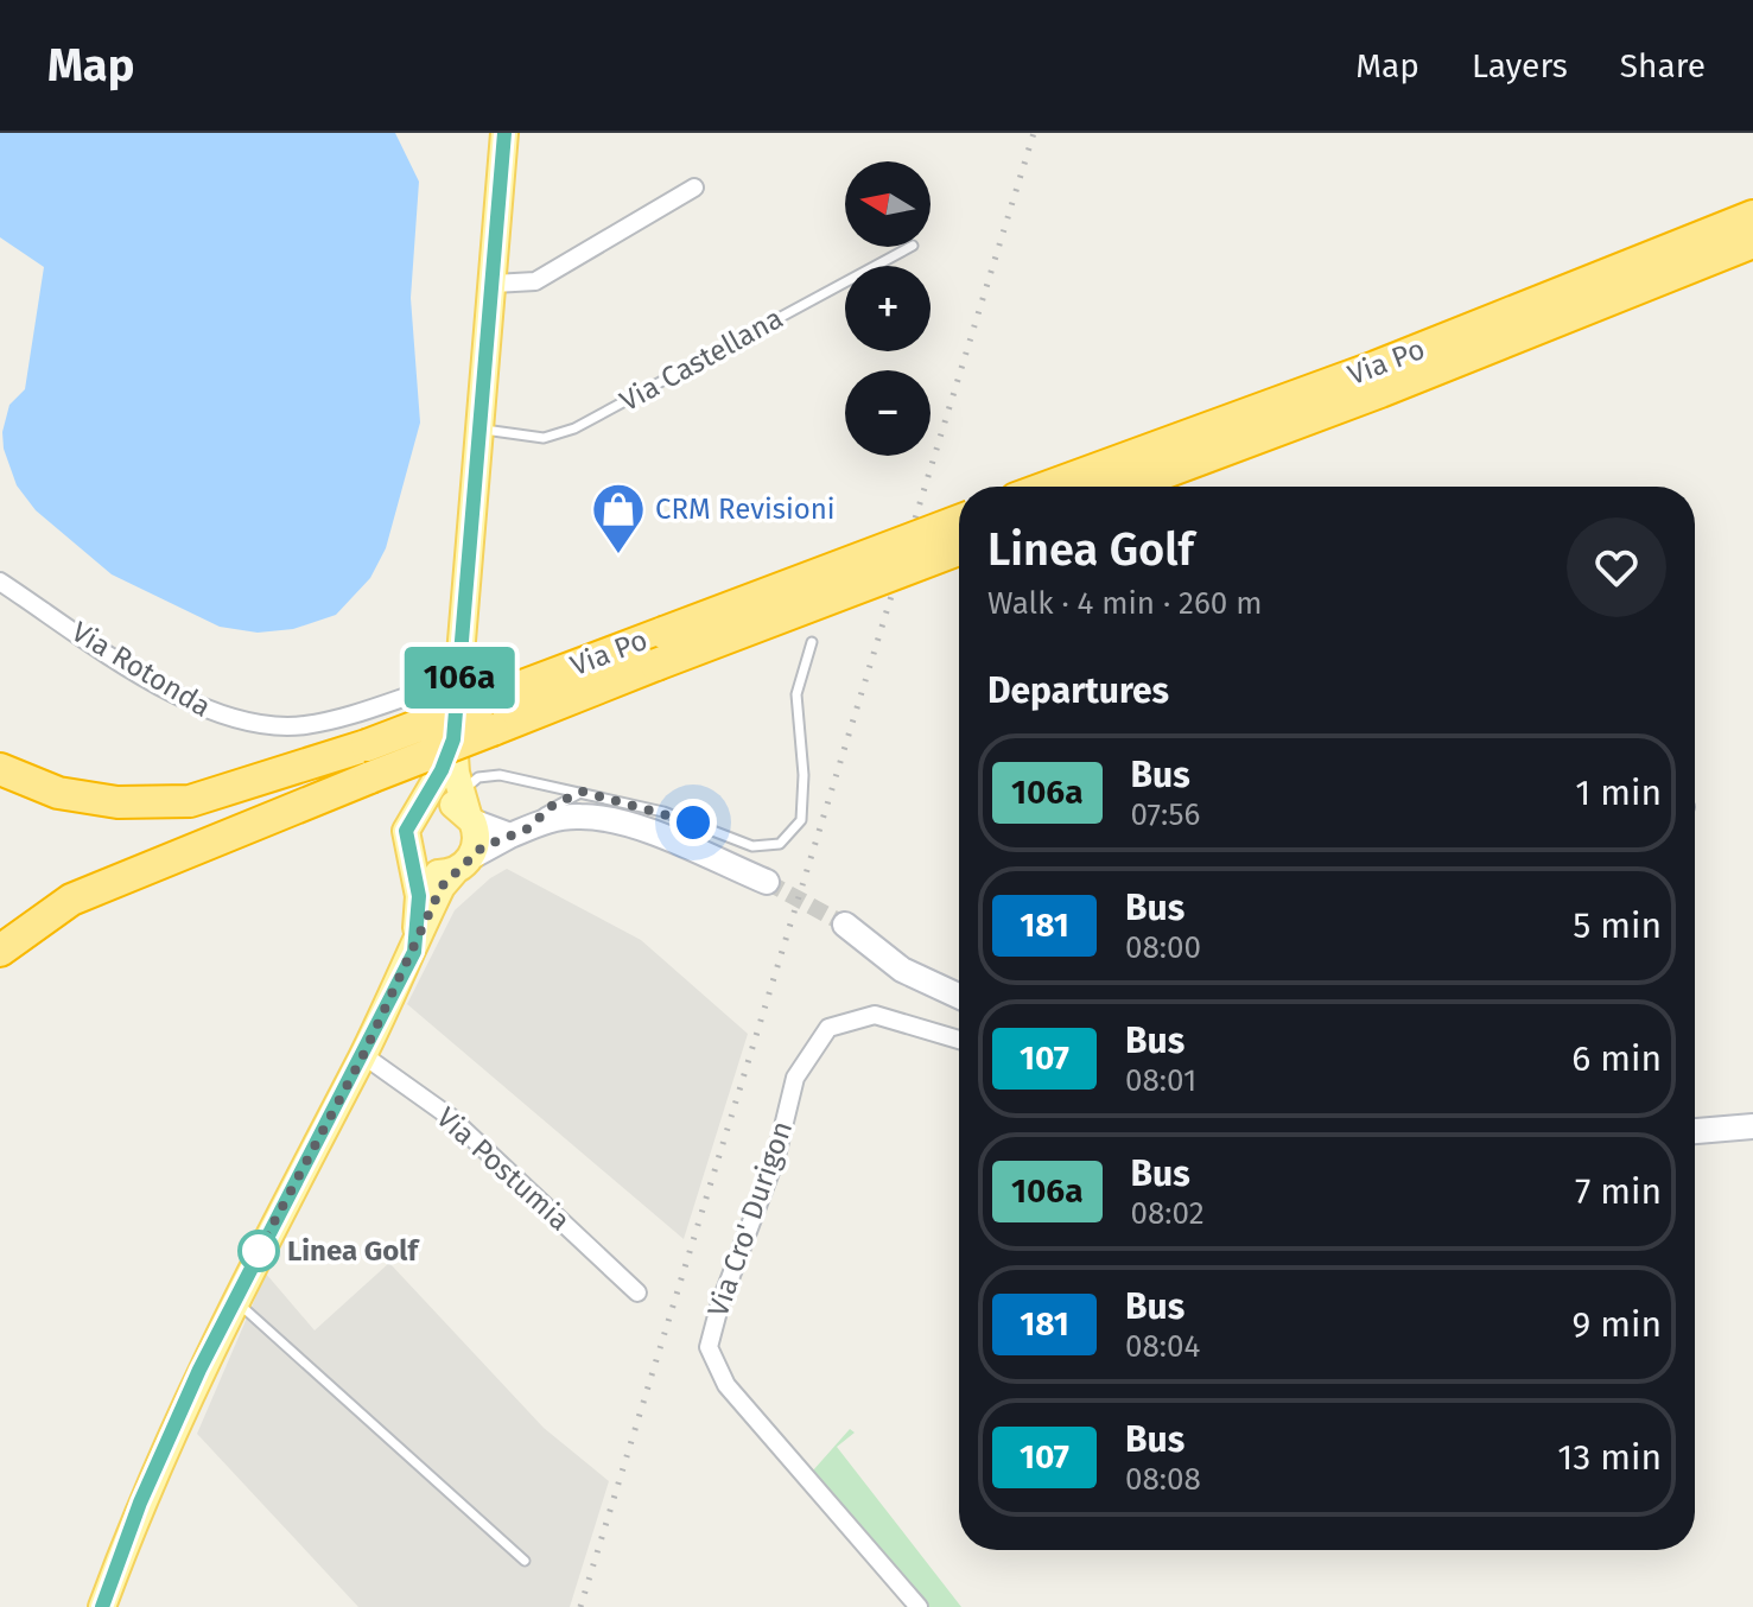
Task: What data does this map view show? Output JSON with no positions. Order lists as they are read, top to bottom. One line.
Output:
{"streets":{"highway":["Via Po"],"street":["Via Rotonda","Via Postumia","Via Cro' Durigon"],"lane":["Via Castellana"]},"places":{"shop":["CRM Revisioni"],"other":["Linea Golf"]},"lines":["bus line 106a"],"north":"left","page":{"header":"Map","nav":["Map","Layers","Share"],"on_map":"106a","map_buttons":["+","−"],"heading":[["Linea Golf","Walk · 4 min · 260 m"],"Departures"],"list":[{"mark":"106a","name":"Bus","note":"07:56","value":"1 min"},{"mark":"181","name":"Bus","note":"08:00","value":"5 min"},{"mark":"107","name":"Bus","note":"08:01","value":"6 min"},{"mark":"106a","name":"Bus","note":"08:02","value":"7 min"},{"mark":"181","name":"Bus","note":"08:04","value":"9 min"},{"mark":"107","name":"Bus","note":"08:08","value":"13 min"}]}}
